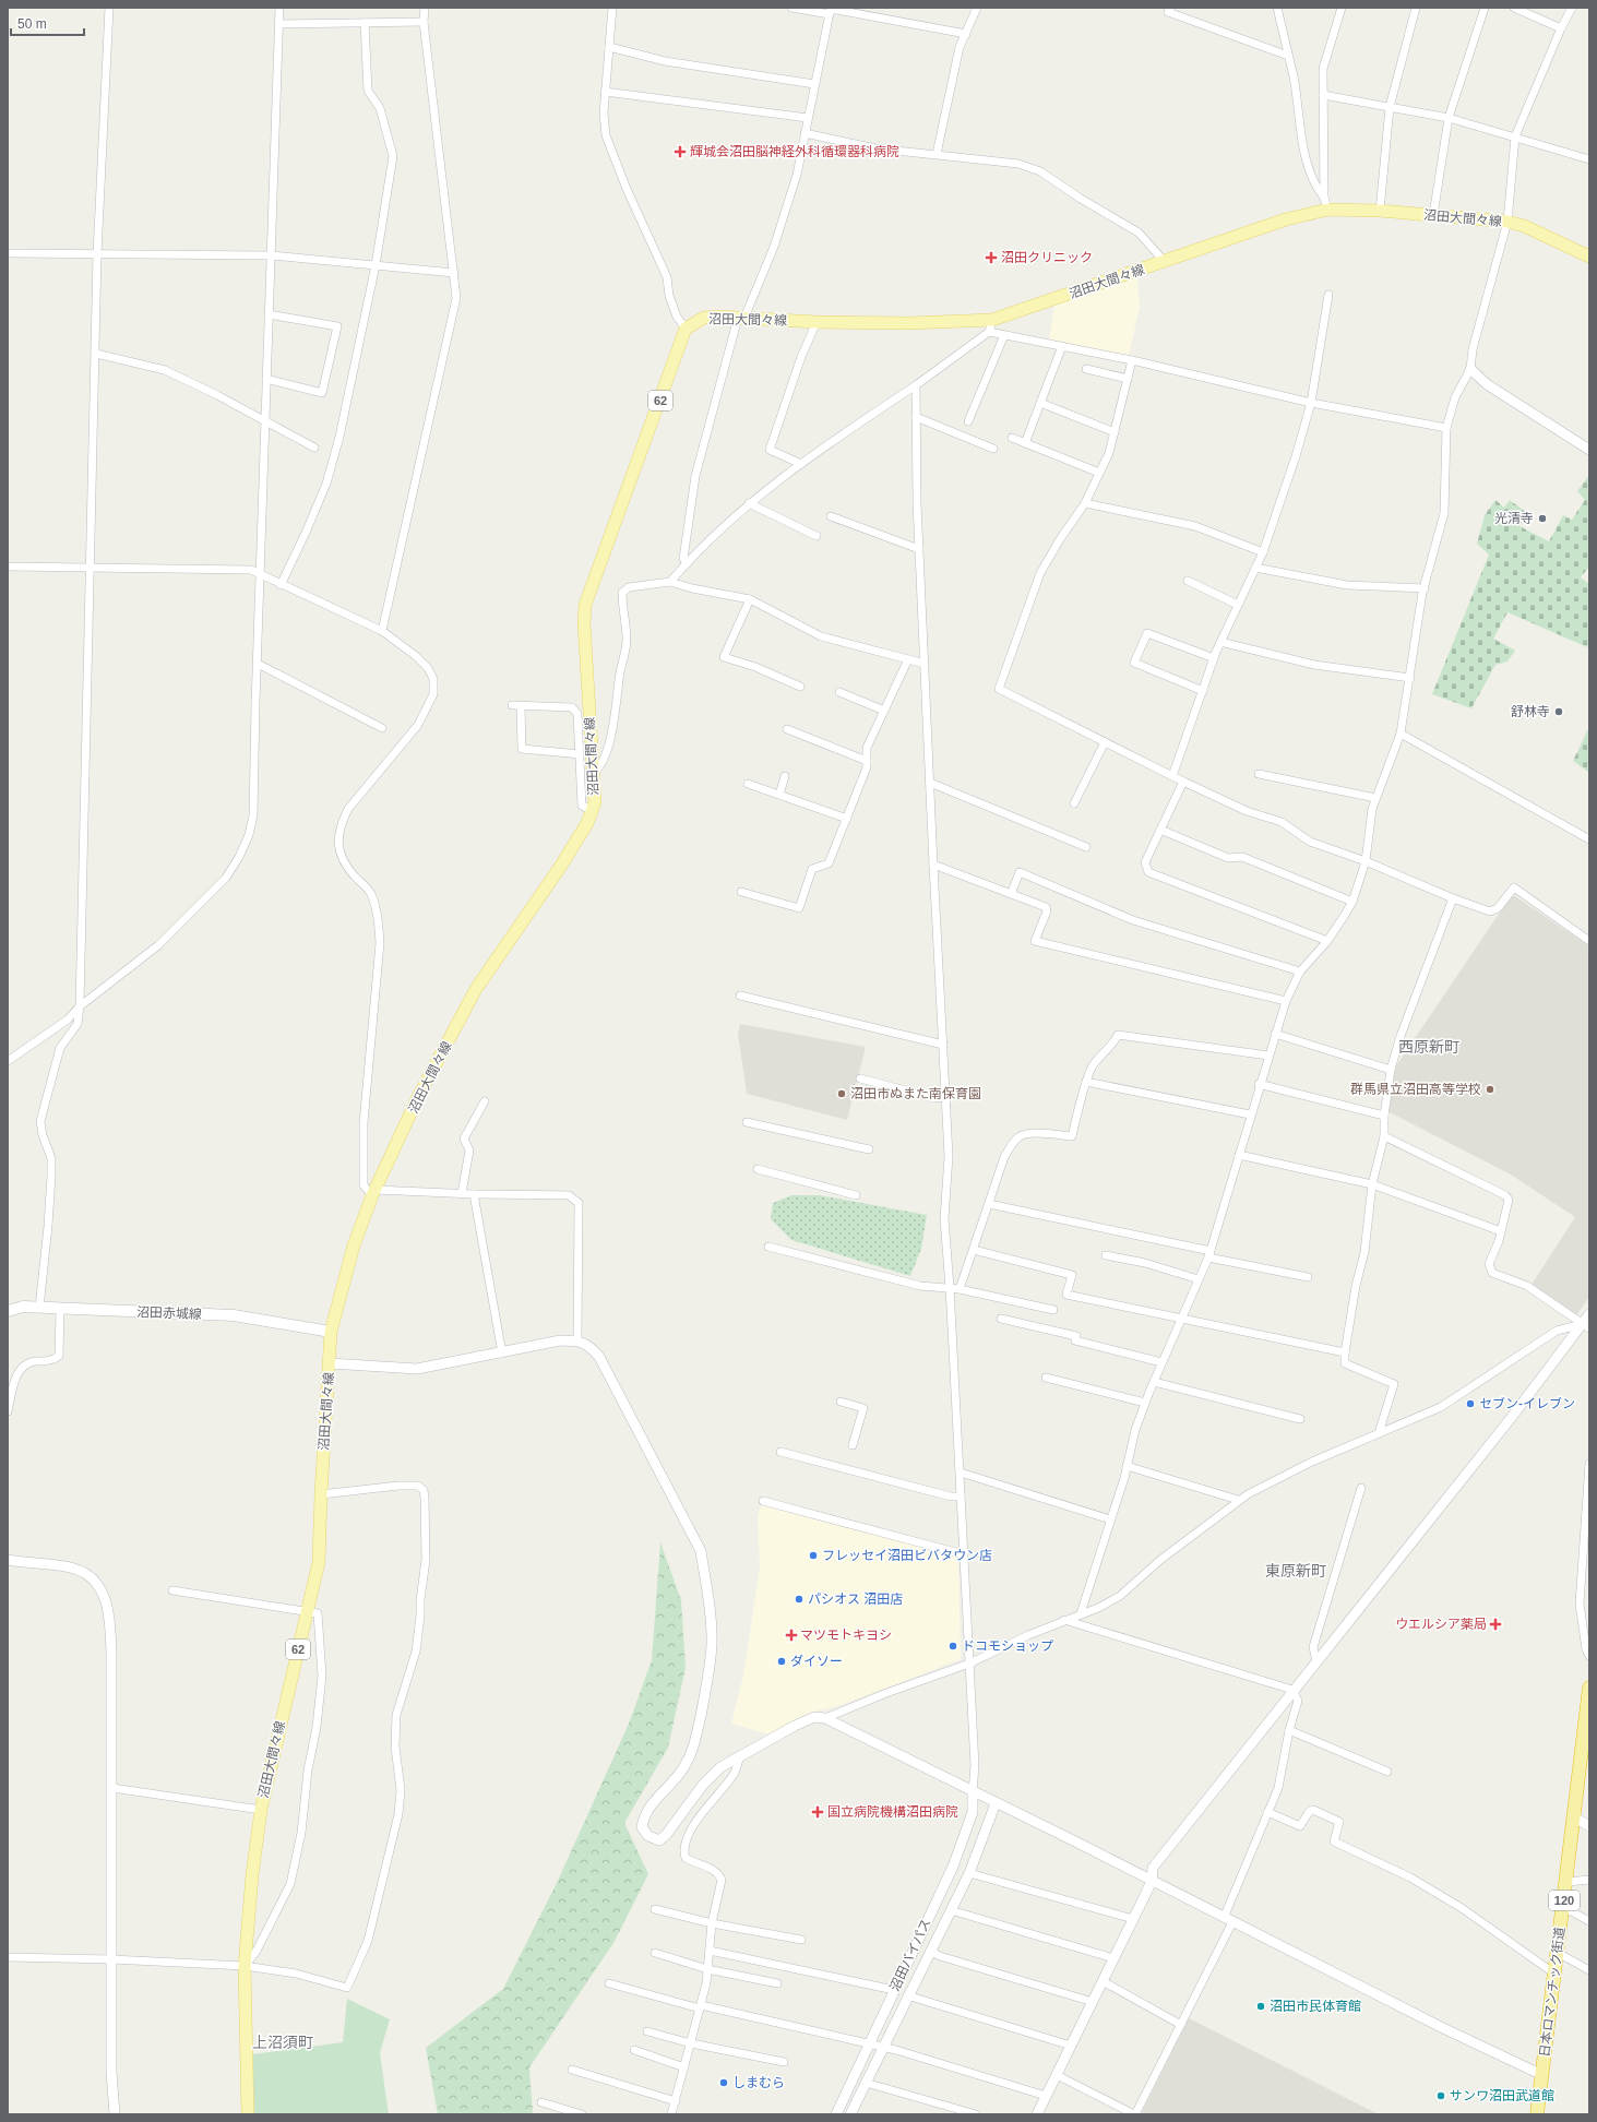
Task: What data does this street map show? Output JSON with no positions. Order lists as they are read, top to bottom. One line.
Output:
{"streets":{"highway":["120","日本ロマンチック街道"],"main road":["沼田大間々線","62","沼田赤城線"],"street":["沼田バイパス"]},"crossings":[["沼田大間々線","沼田赤城線"]],"districts":["西原新町","東原新町","上沼須町"],"places":{"health":["輝城会沼田脳神経外科循環器科病院","沼田クリニック","ウエルシア薬局","マツモトキヨシ","国立病院機構沼田病院"],"other":["光清寺","舒林寺","群馬県立沼田高等学校","沼田市ぬまた南保育園","セブン-イレブン","フレッセイ沼田ビバタウン店","パシオス 沼田店","ドコモショップ","ダイソー","沼田市民体育館","しまむら","サンワ沼田武道館"]},"scale_bar":"50 m"}
